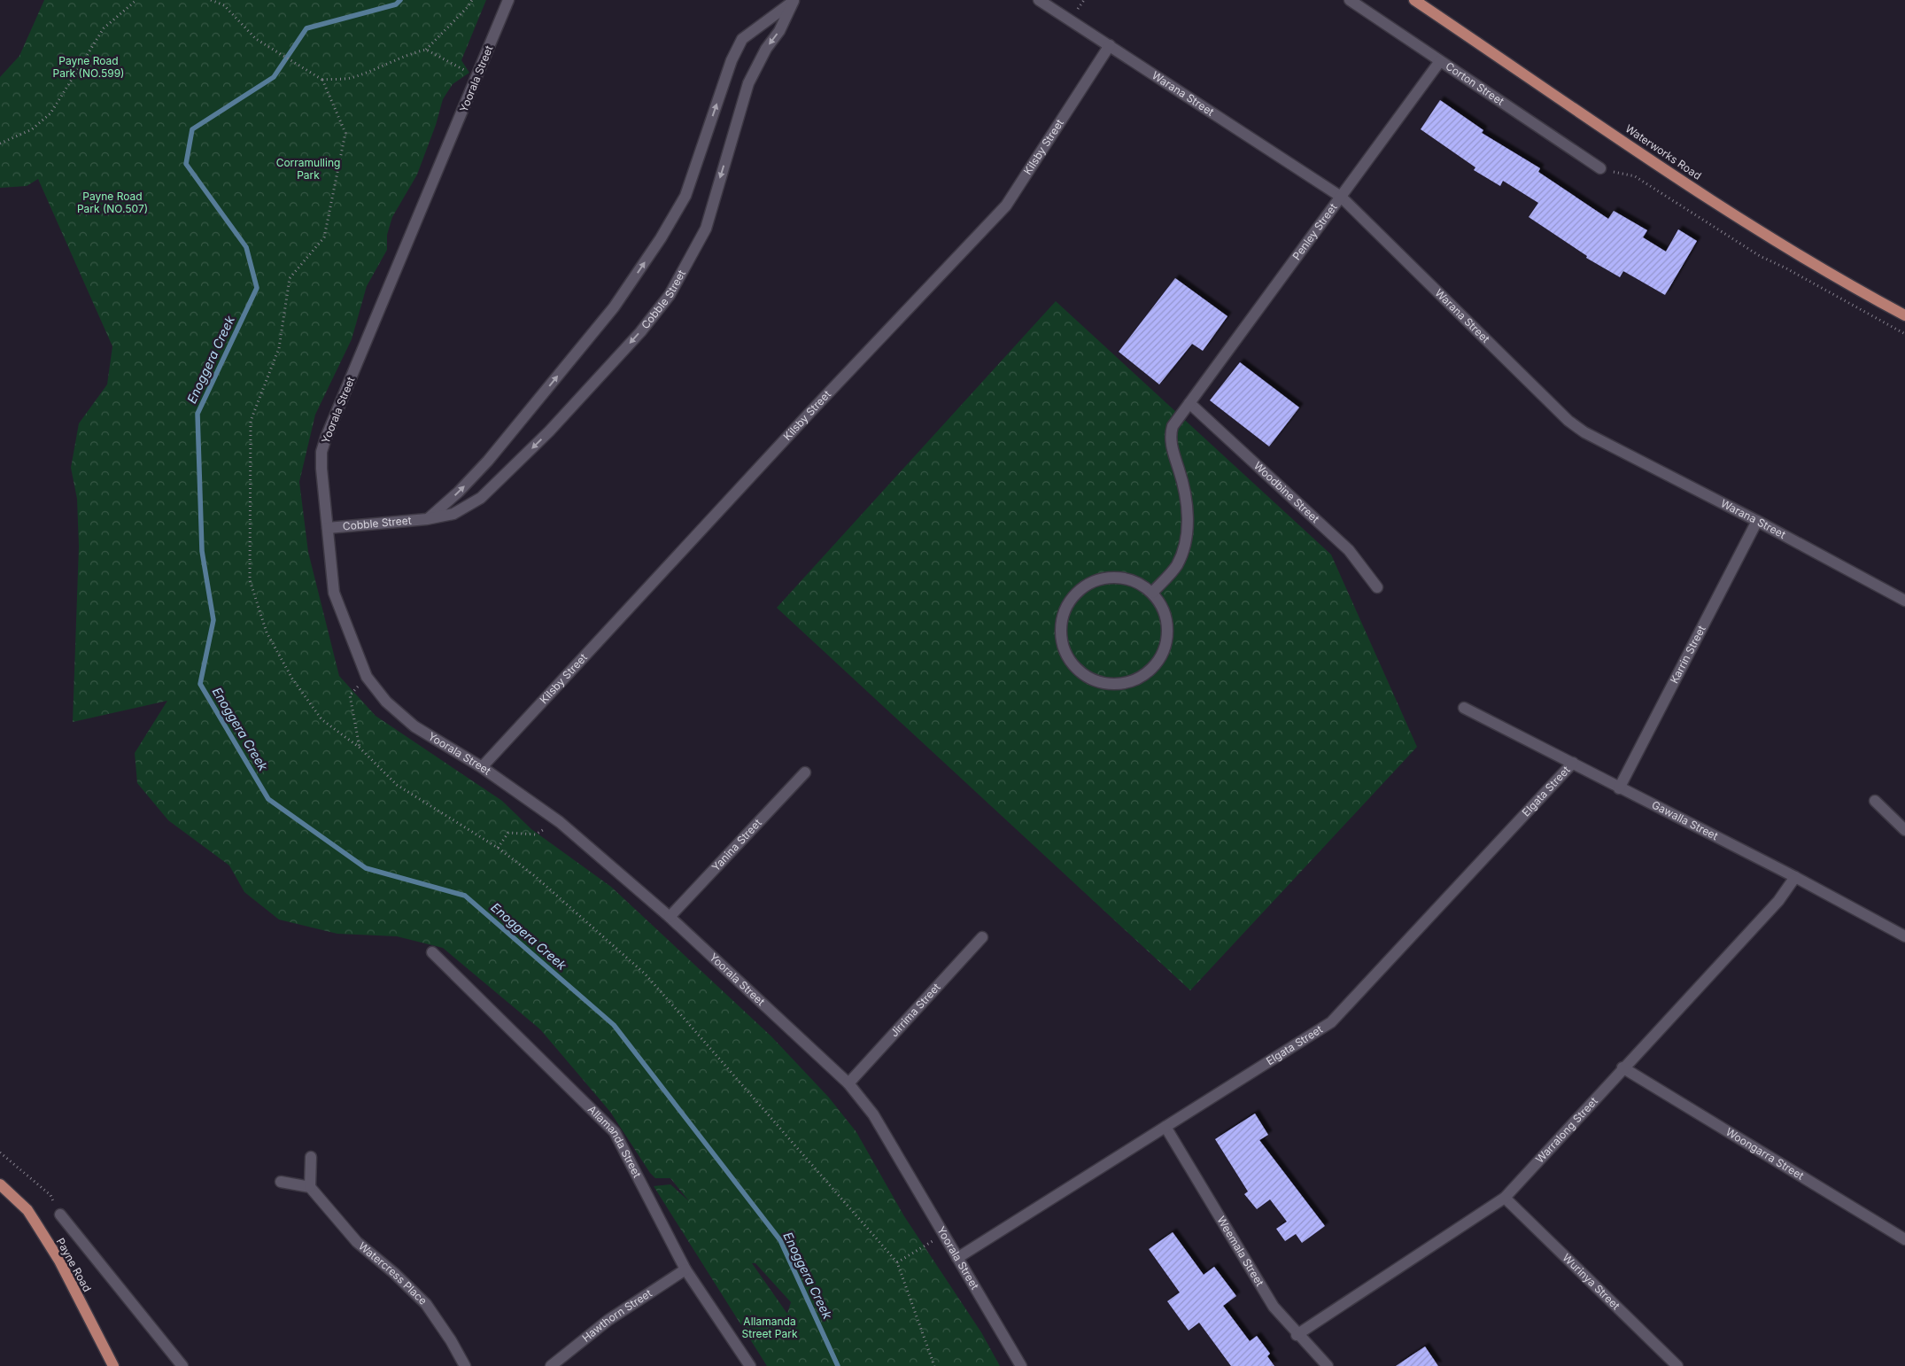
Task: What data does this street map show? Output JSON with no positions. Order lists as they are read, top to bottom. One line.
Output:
{"streets":{"main road":["Waterworks Road","Payne Road"],"street":["Yoorala Street","Corton Street","Warana Street","Kilsby Street","Penley Street","Cobble Street","Woodbine Street","Karrin Street","Elgata Street","Gawalla Street","Yanina Street","Jirrima Street","Warralong Street","Allamanda Street","Woongarra Street","Weemala Street","Watercress Place","Wurinya Street","Hawthorn Street"]},"crossings":[["Yoorala Street","Kilsby Street"],["Yoorala Street","Cobble Street"],["Yoorala Street","Elgata Street"],["Yoorala Street","Yanina Street"],["Yoorala Street","Jirrima Street"],["Corton Street","Penley Street"],["Warana Street","Kilsby Street"],["Warana Street","Penley Street"],["Warana Street","Karrin Street"],["Penley Street","Woodbine Street"],["Karrin Street","Gawalla Street"],["Elgata Street","Gawalla Street"],["Elgata Street","Weemala Street"],["Gawalla Street","Warralong Street"],["Warralong Street","Woongarra Street"],["Warralong Street","Weemala Street"],["Warralong Street","Wurinya Street"],["Allamanda Street","Hawthorn Street"]],"water":["Enoggera Creek"],"parks":["Payne Road Park (NO.599)","Corramulling Park","Payne Road Park (NO.507)","Allamanda Street Park"]}
